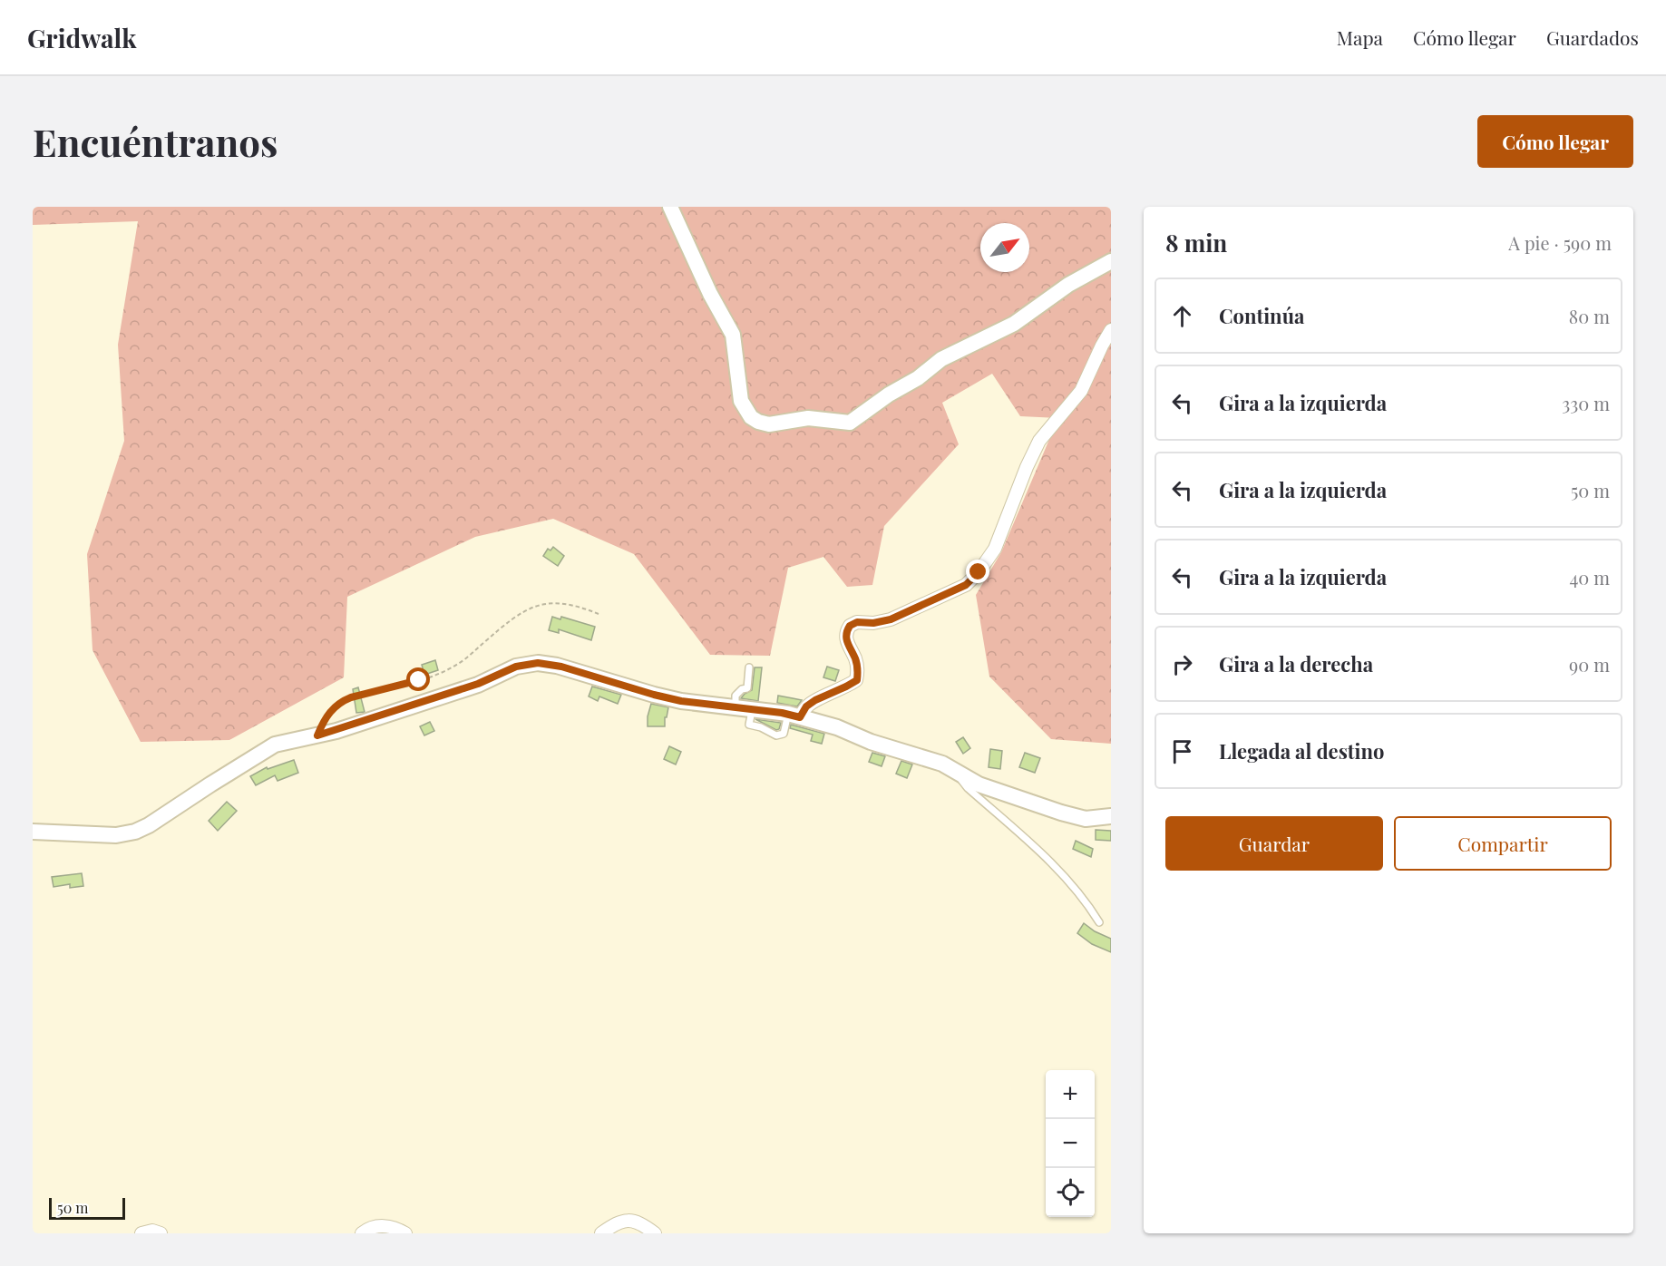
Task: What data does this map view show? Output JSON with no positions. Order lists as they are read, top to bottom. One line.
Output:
{"scale_bar":"50 m","north":"top right","page":{"header":"Gridwalk","nav":["Mapa","Cómo llegar","Guardados"],"buttons":["Cómo llegar",["Guardar","Compartir"]],"title":"Encuéntranos","heading":["8 min","A pie · 590 m"],"list":[["Continúa","80 m"],["Gira a la izquierda","330 m"],["Gira a la izquierda","50 m"],["Gira a la izquierda","40 m"],["Gira a la derecha","90 m"],"Llegada al destino"],"map_buttons":["+","−"],"scale":"50 m"}}
